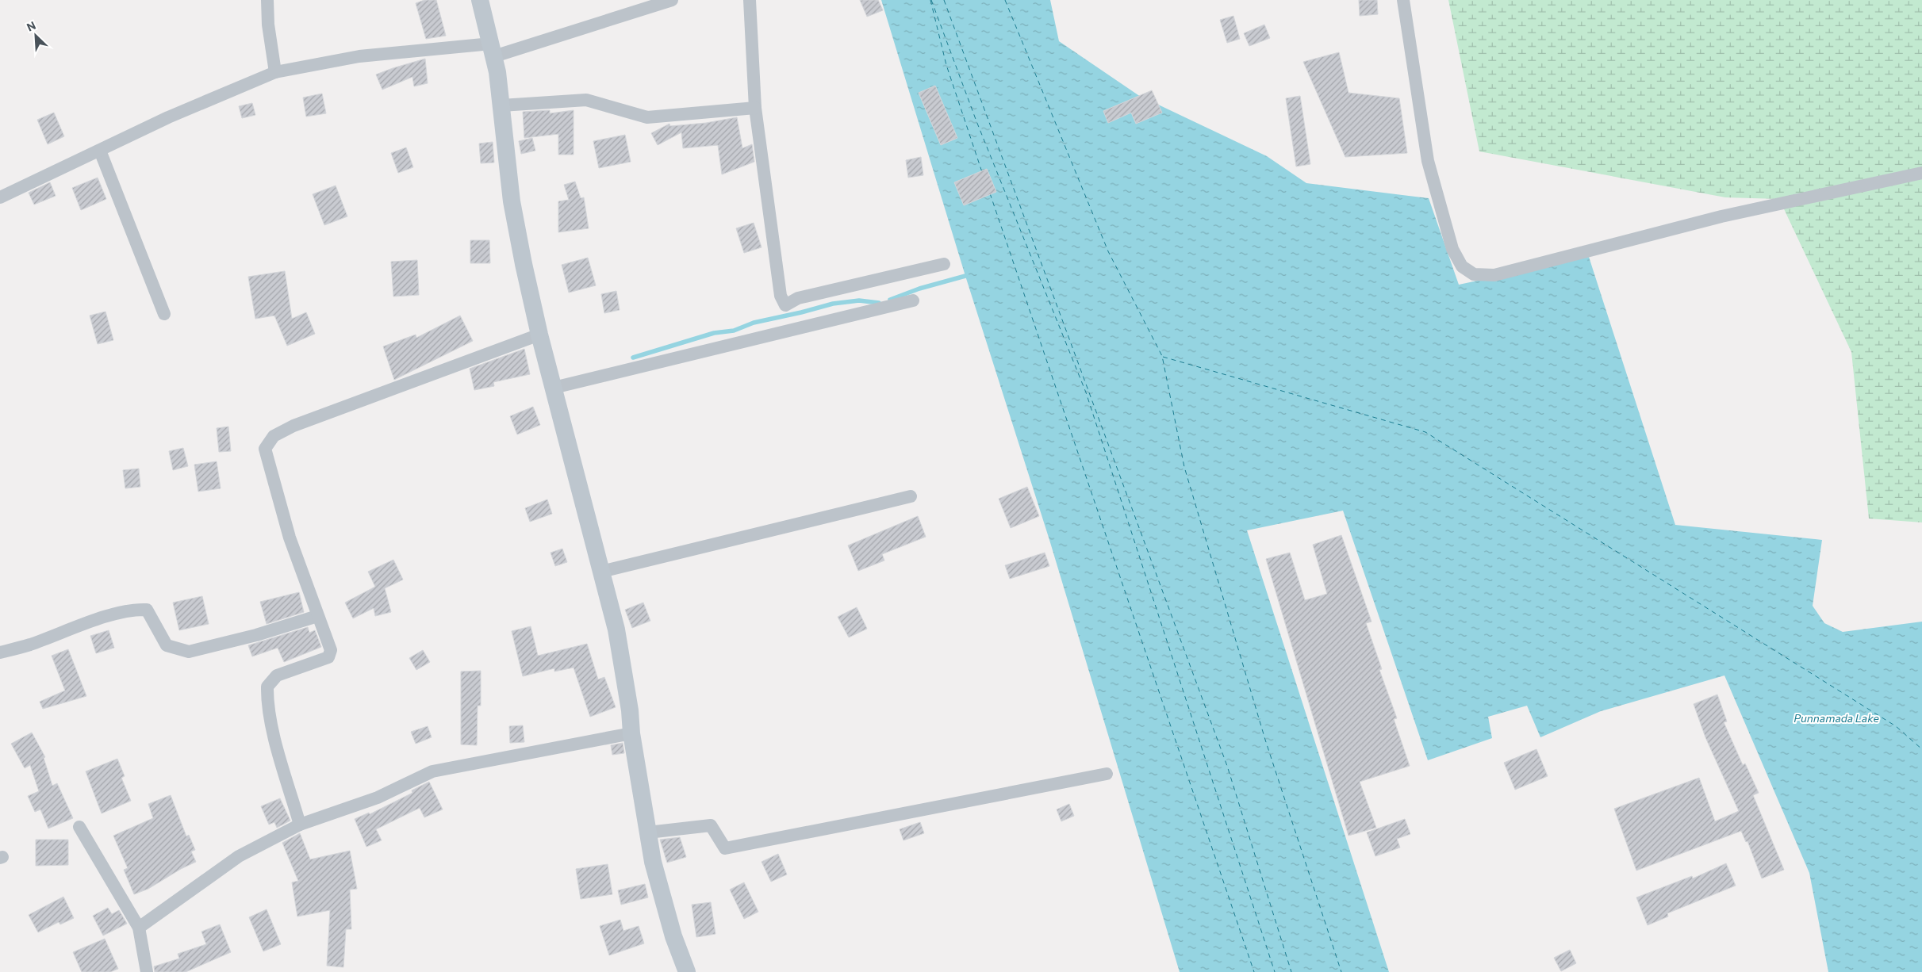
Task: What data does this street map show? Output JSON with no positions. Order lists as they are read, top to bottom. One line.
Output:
{"water":["Punnamada Lake"],"north":"top left"}
